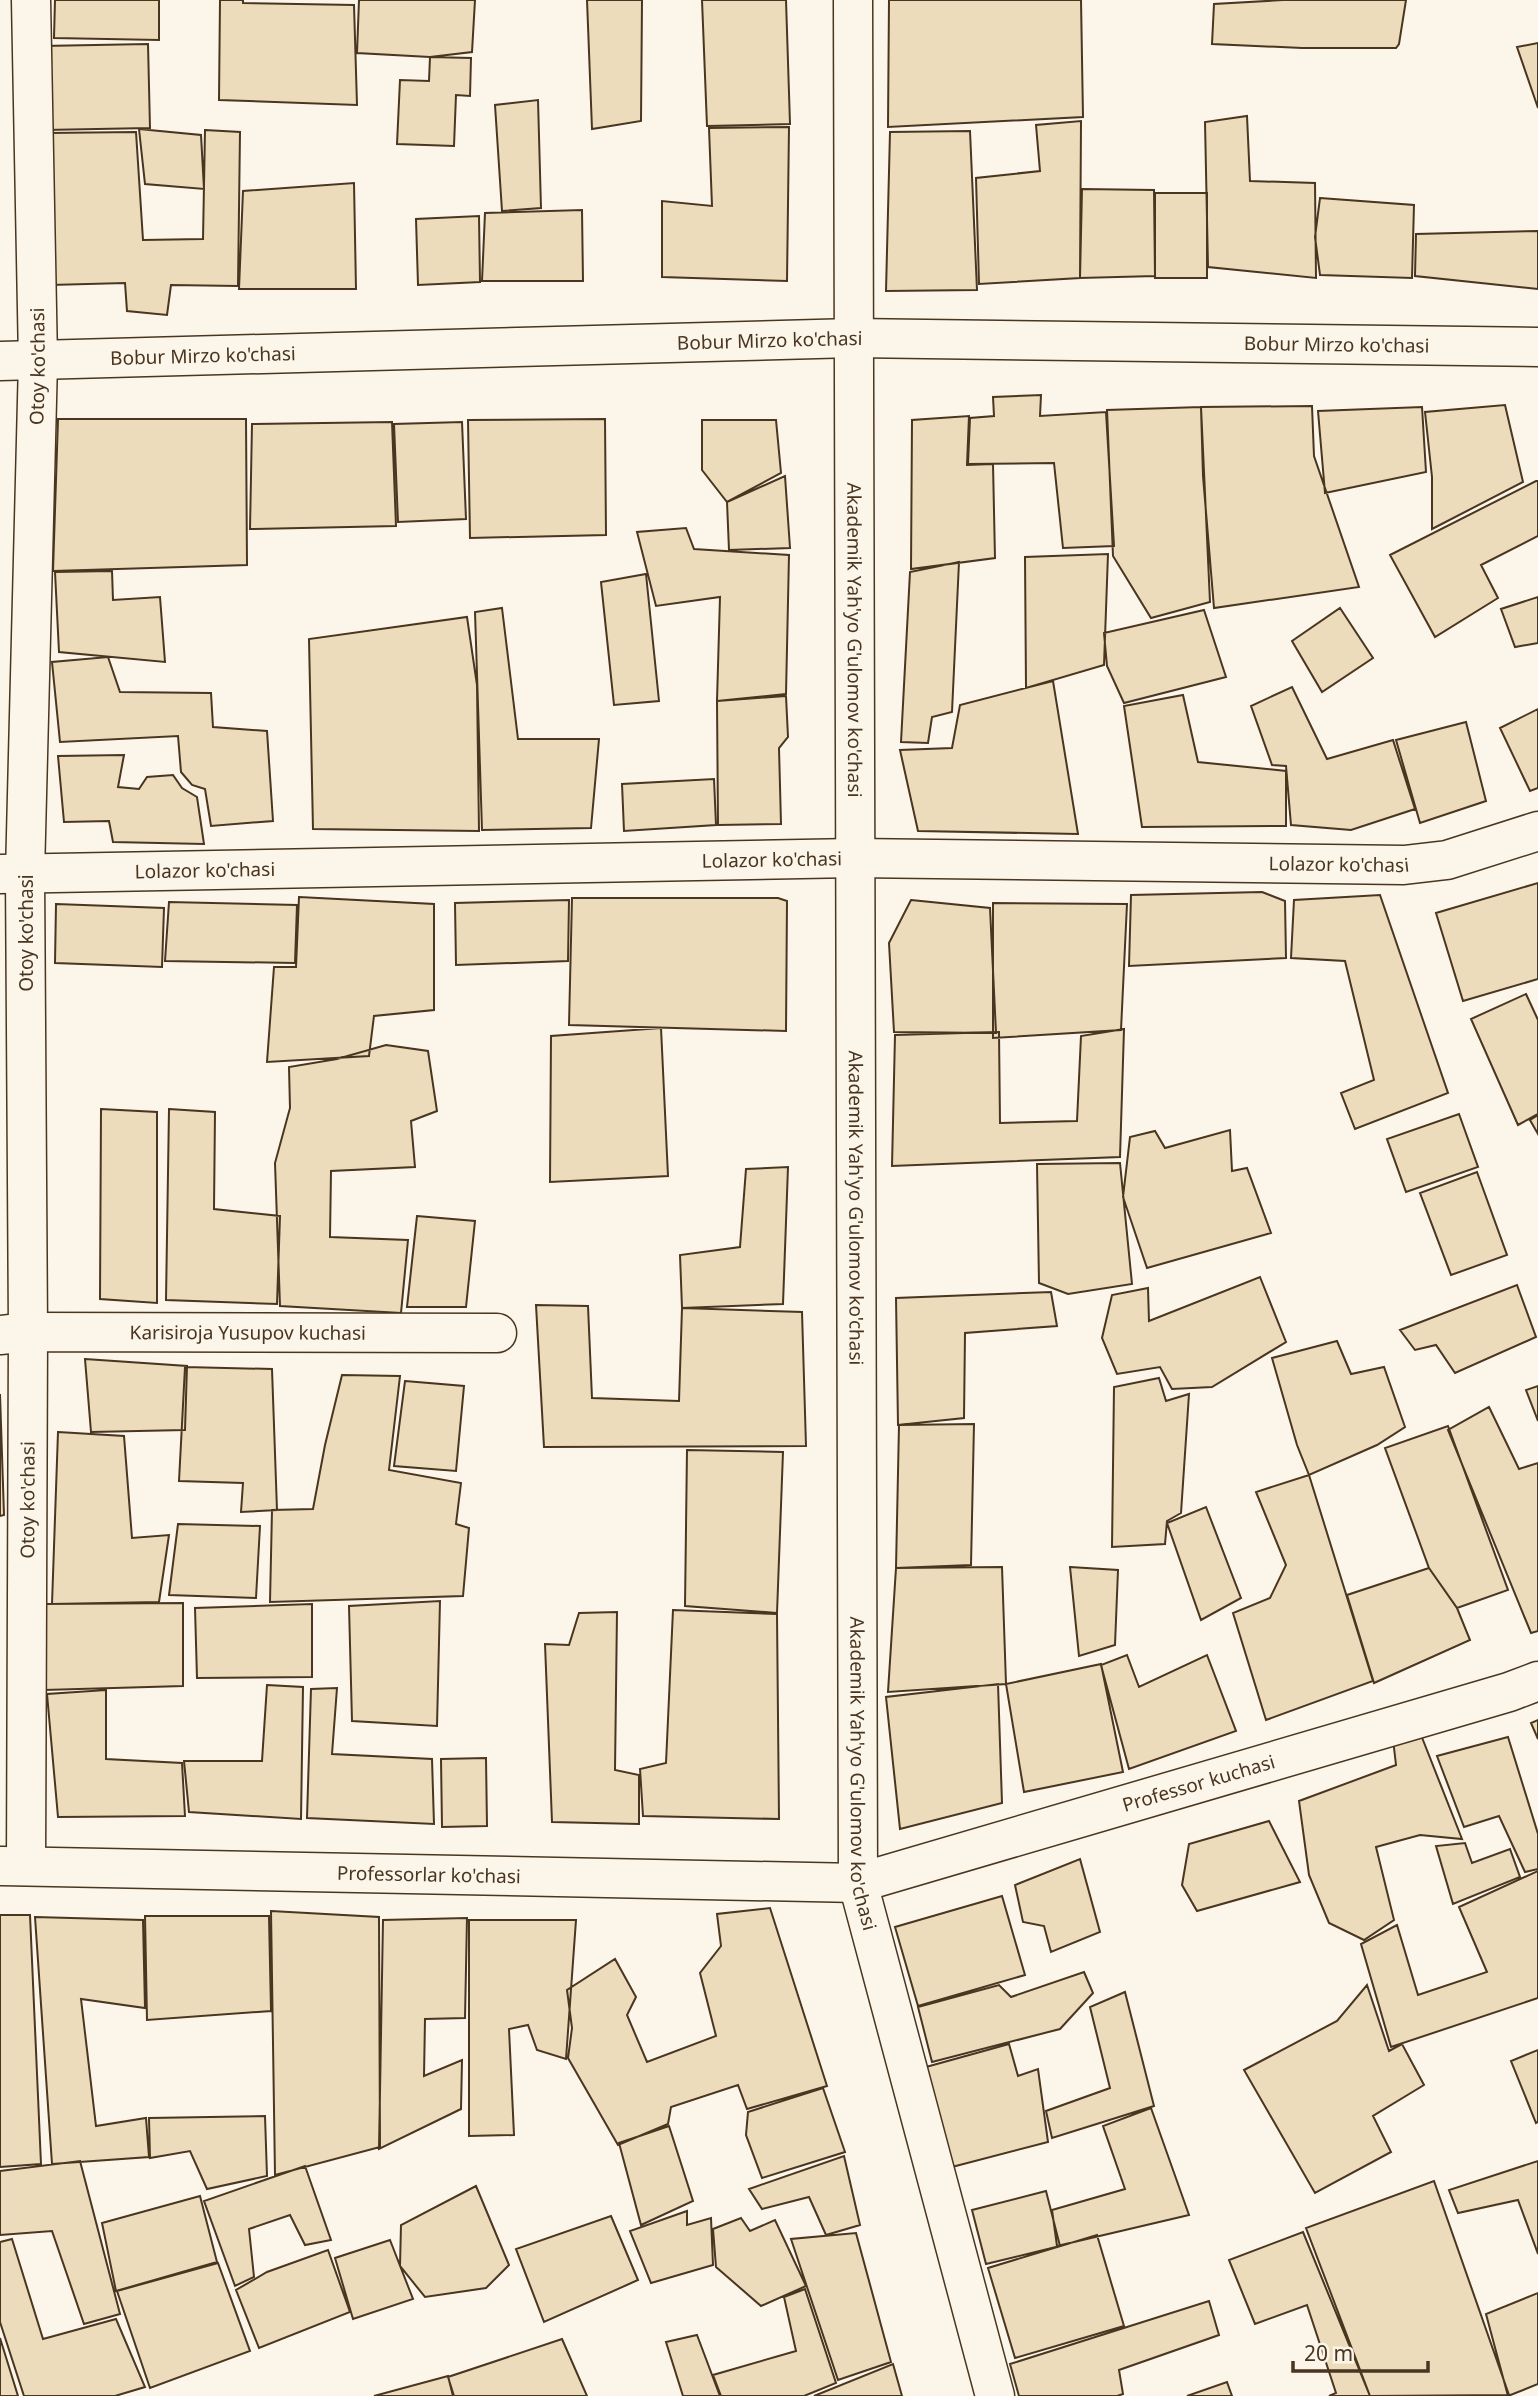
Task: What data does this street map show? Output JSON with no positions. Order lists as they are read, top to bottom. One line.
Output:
{"streets":{"street":["Bobur Mirzo ko'chasi","Otoy ko'chasi","Akademik Yah'yo G'ulomov ko'chasi","Lolazor ko'chasi","Karisiroja Yusupov kuchasi","Professor kuchasi","Professorlar ko'chasi"]},"crossings":[["Bobur Mirzo ko'chasi","Otoy ko'chasi"],["Bobur Mirzo ko'chasi","Akademik Yah'yo G'ulomov ko'chasi"],["Otoy ko'chasi","Lolazor ko'chasi"],["Otoy ko'chasi","Karisiroja Yusupov kuchasi"],["Otoy ko'chasi","Professorlar ko'chasi"],["Akademik Yah'yo G'ulomov ko'chasi","Lolazor ko'chasi"],["Akademik Yah'yo G'ulomov ko'chasi","Professor kuchasi"],["Akademik Yah'yo G'ulomov ko'chasi","Professorlar ko'chasi"],["Professor kuchasi","Professorlar ko'chasi"]],"scale_bar":"20 m"}
